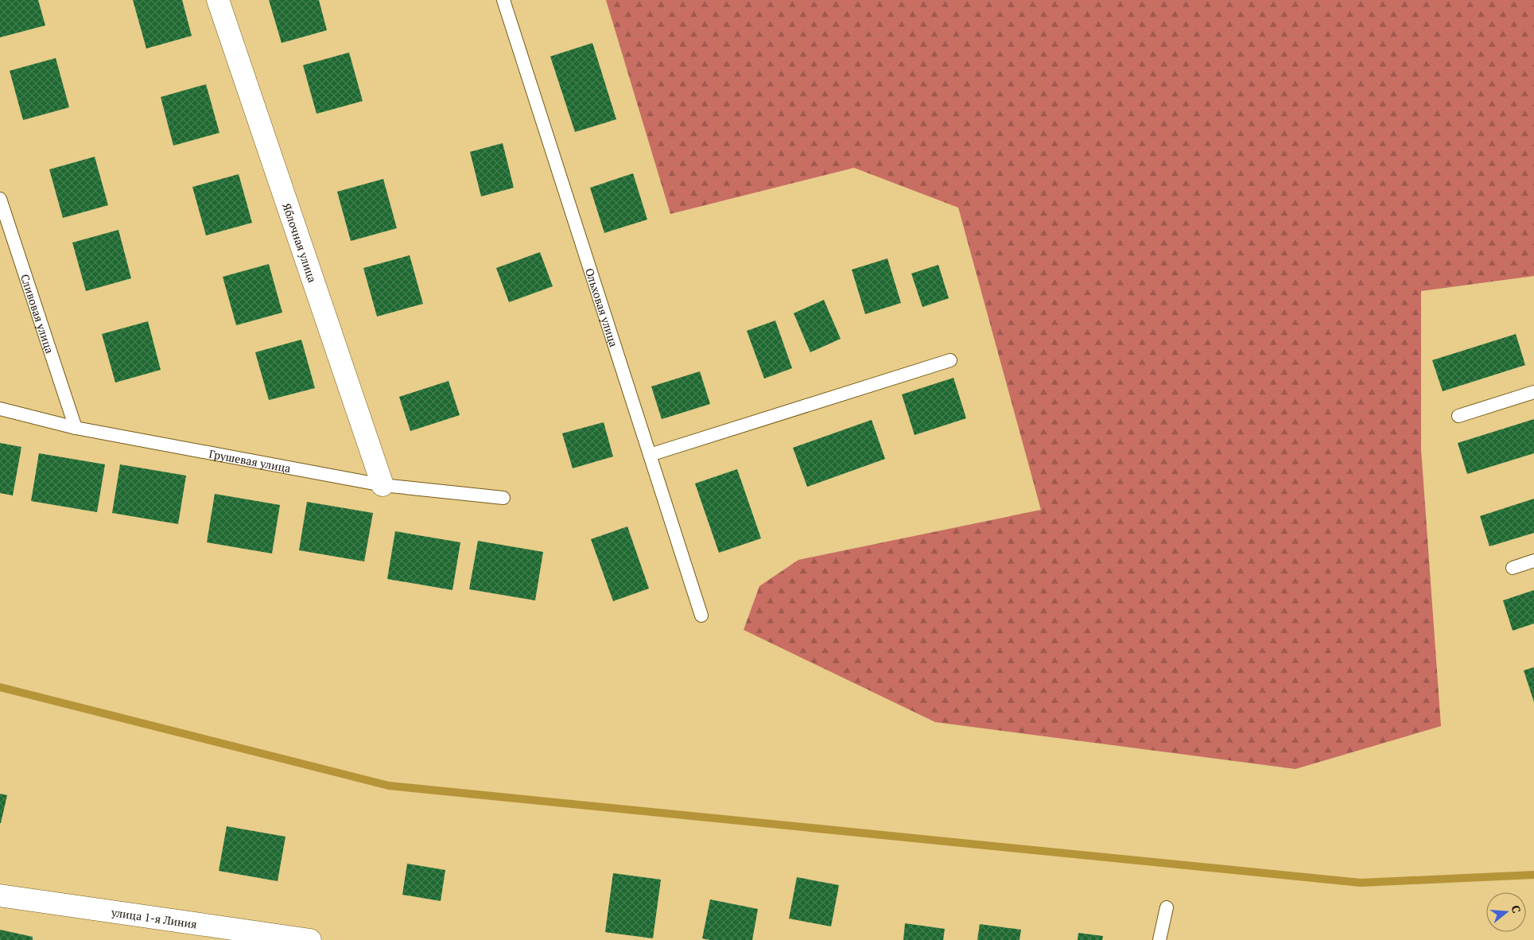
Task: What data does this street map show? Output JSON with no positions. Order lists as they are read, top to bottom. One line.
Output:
{"streets":{"street":["Яблочная улица","улица 1-я Линия"],"lane":["Ольховая улица","Сливовая улица","Грушевая улица"]},"crossings":[["Яблочная улица","Грушевая улица"],["Сливовая улица","Грушевая улица"]],"north":"right"}
